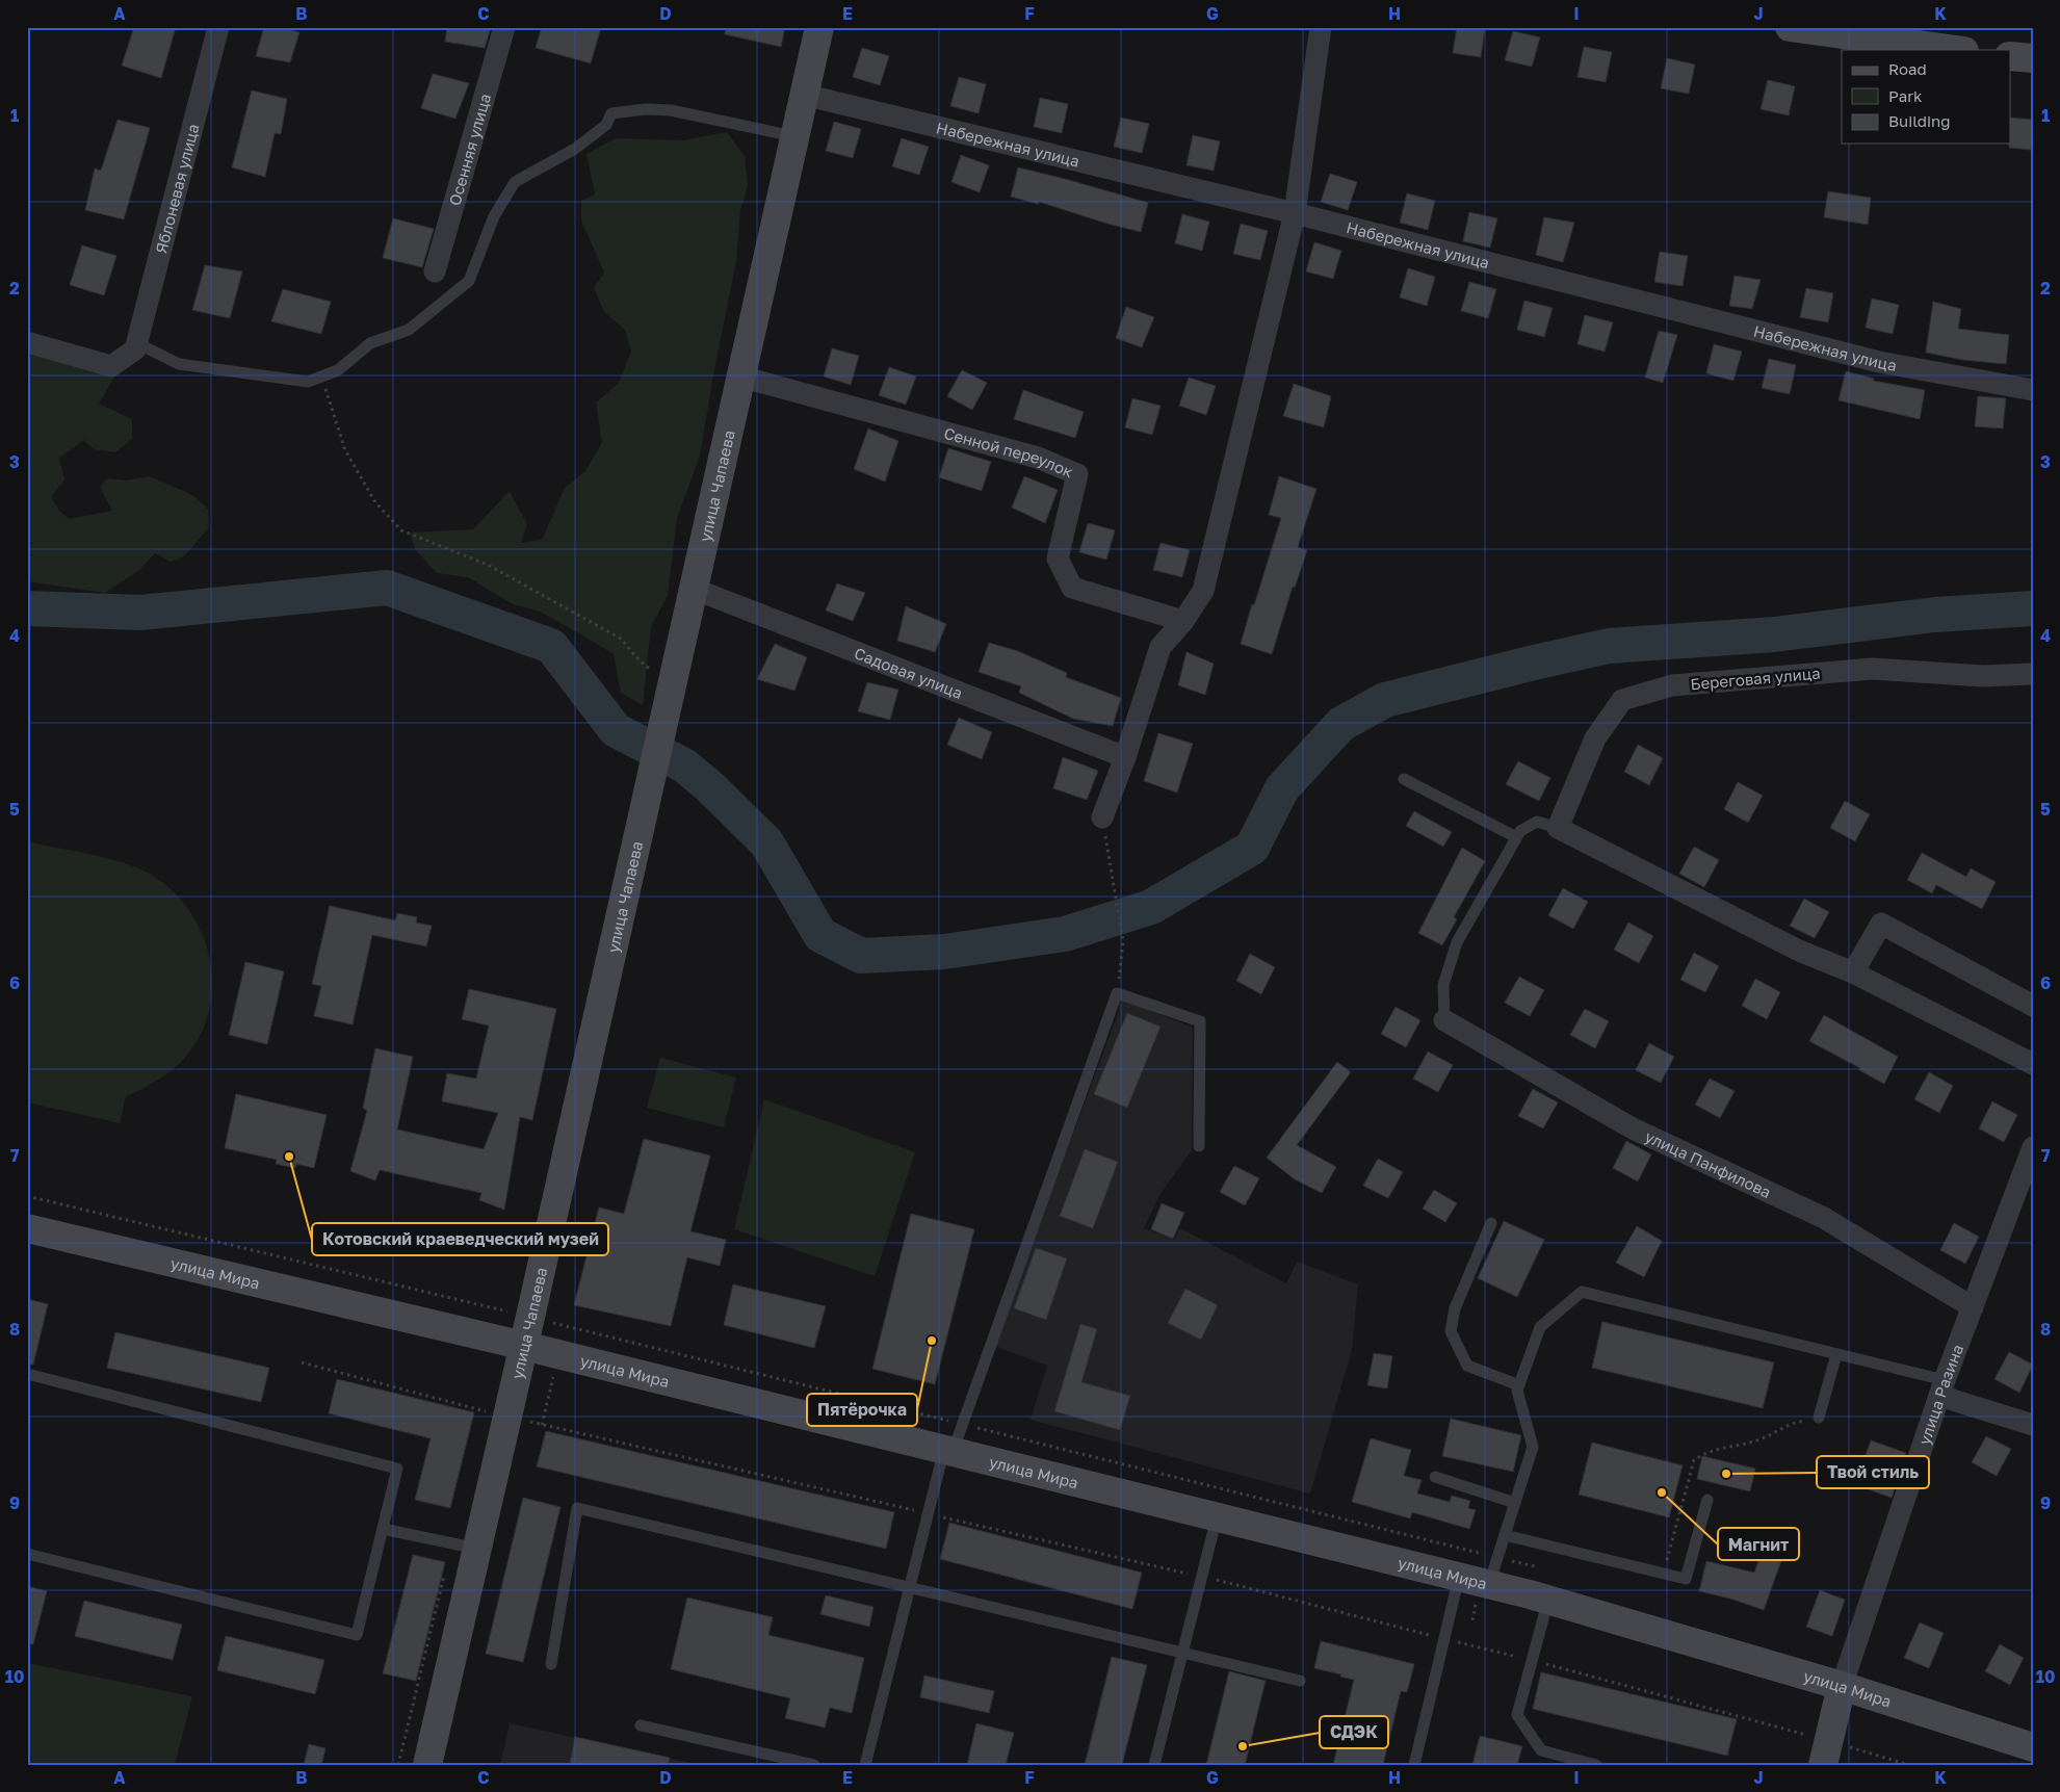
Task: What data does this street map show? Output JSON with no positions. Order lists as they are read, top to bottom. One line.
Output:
{"streets":{"street":["Набережная улица","Осенняя улица","Яблоневая улица","Сенной переулок","улица Чапаева","Садовая улица","Береговая улица","улица Панфилова","улица Мира","улица Разина"]},"crossings":[["Набережная улица","улица Чапаева"],["Сенной переулок","улица Чапаева"],["улица Чапаева","Садовая улица"],["улица Чапаева","улица Мира"],["улица Панфилова","улица Разина"],["улица Мира","улица Разина"]],"places":["Котовский краеведческий музей","Пятёрочка","Твой стиль","Магнит","СДЭК"],"legend":["Road","Park","Building"],"grid":{"columns":["A","B","C","D","E","F","G","H","I","J","K"],"rows":["1","2","3","4","5","6","7","8","9","10"]}}
